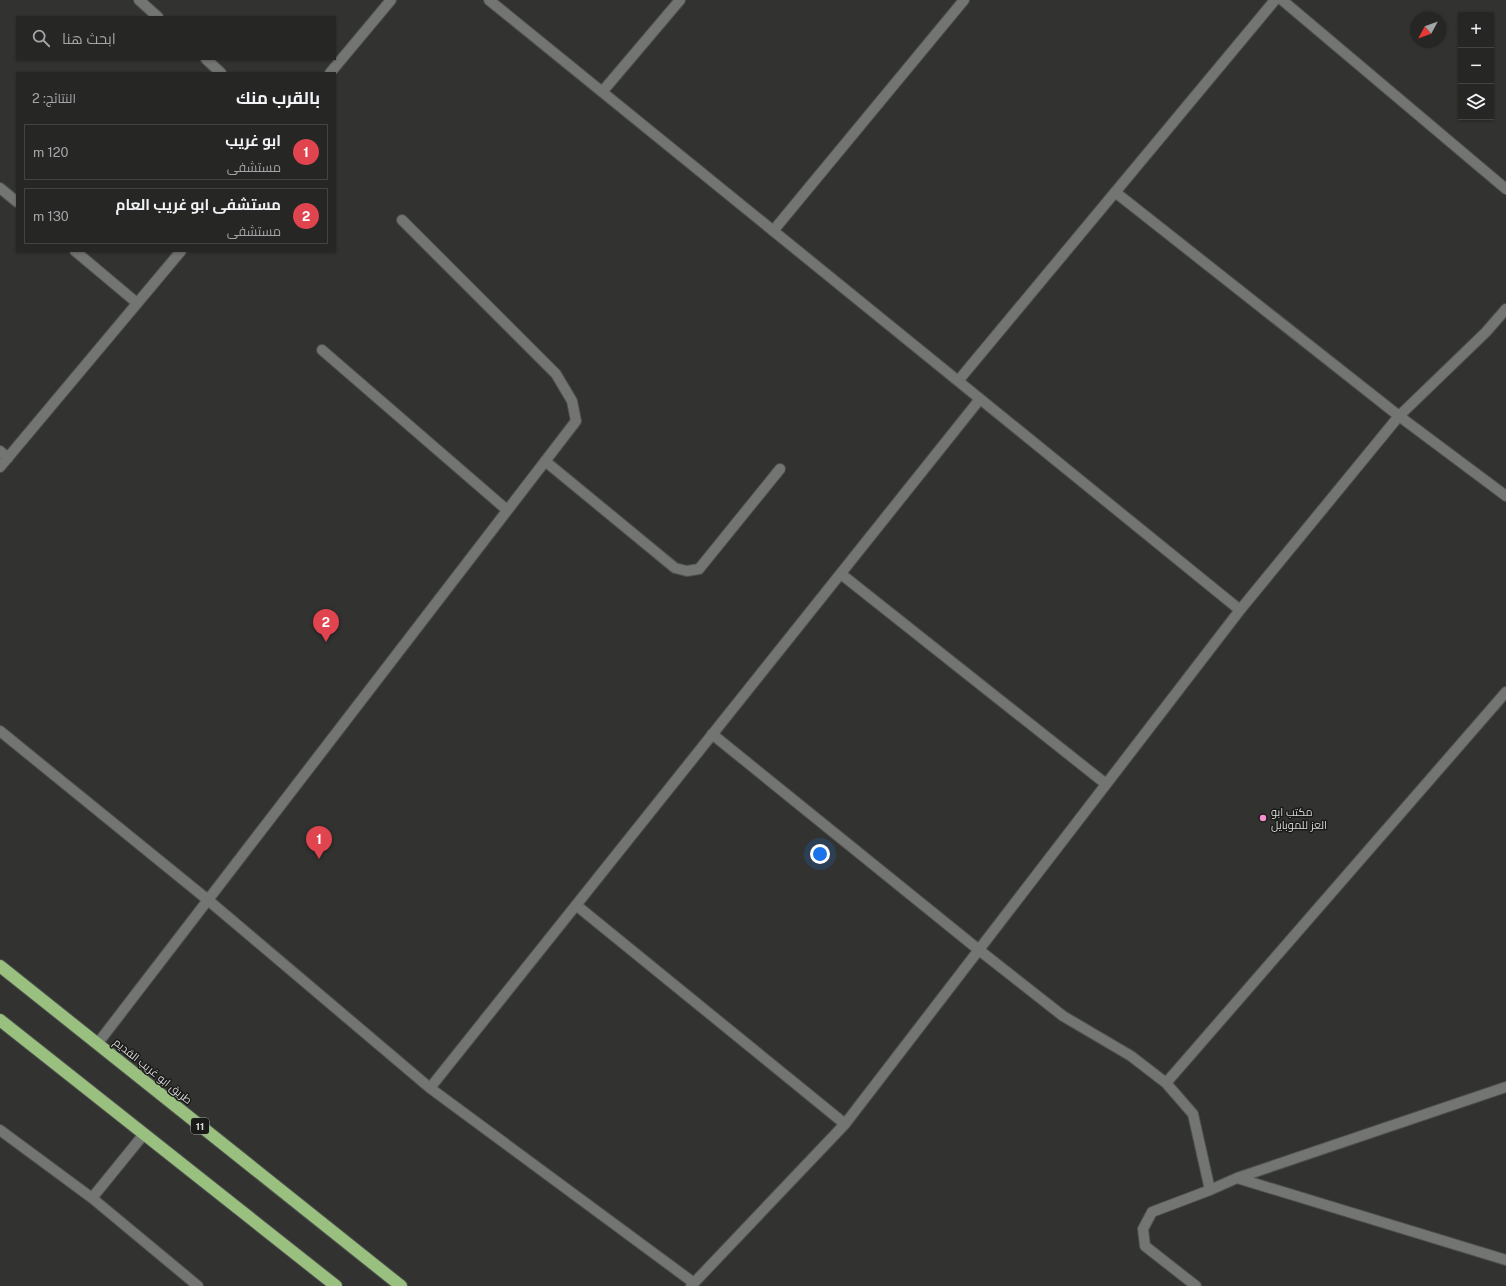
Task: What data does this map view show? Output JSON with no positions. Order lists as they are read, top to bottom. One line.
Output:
{"streets":{"highway":["طريق ابو غريب القديم","11"]},"places":["مكتب ابو العز للموبايل"],"north":"bottom left","page":{"map_buttons":["+","−"],"search":"ابحث هنا","heading":["بالقرب منك","النتائج: 2"],"list":[{"mark":"1","name":"ابو غريب","note":"مستشفى","value":"120 m"},{"mark":"2","name":"مستشفى ابو غريب العام","note":"مستشفى","value":"130 m"}],"pins":["2","1"]}}
